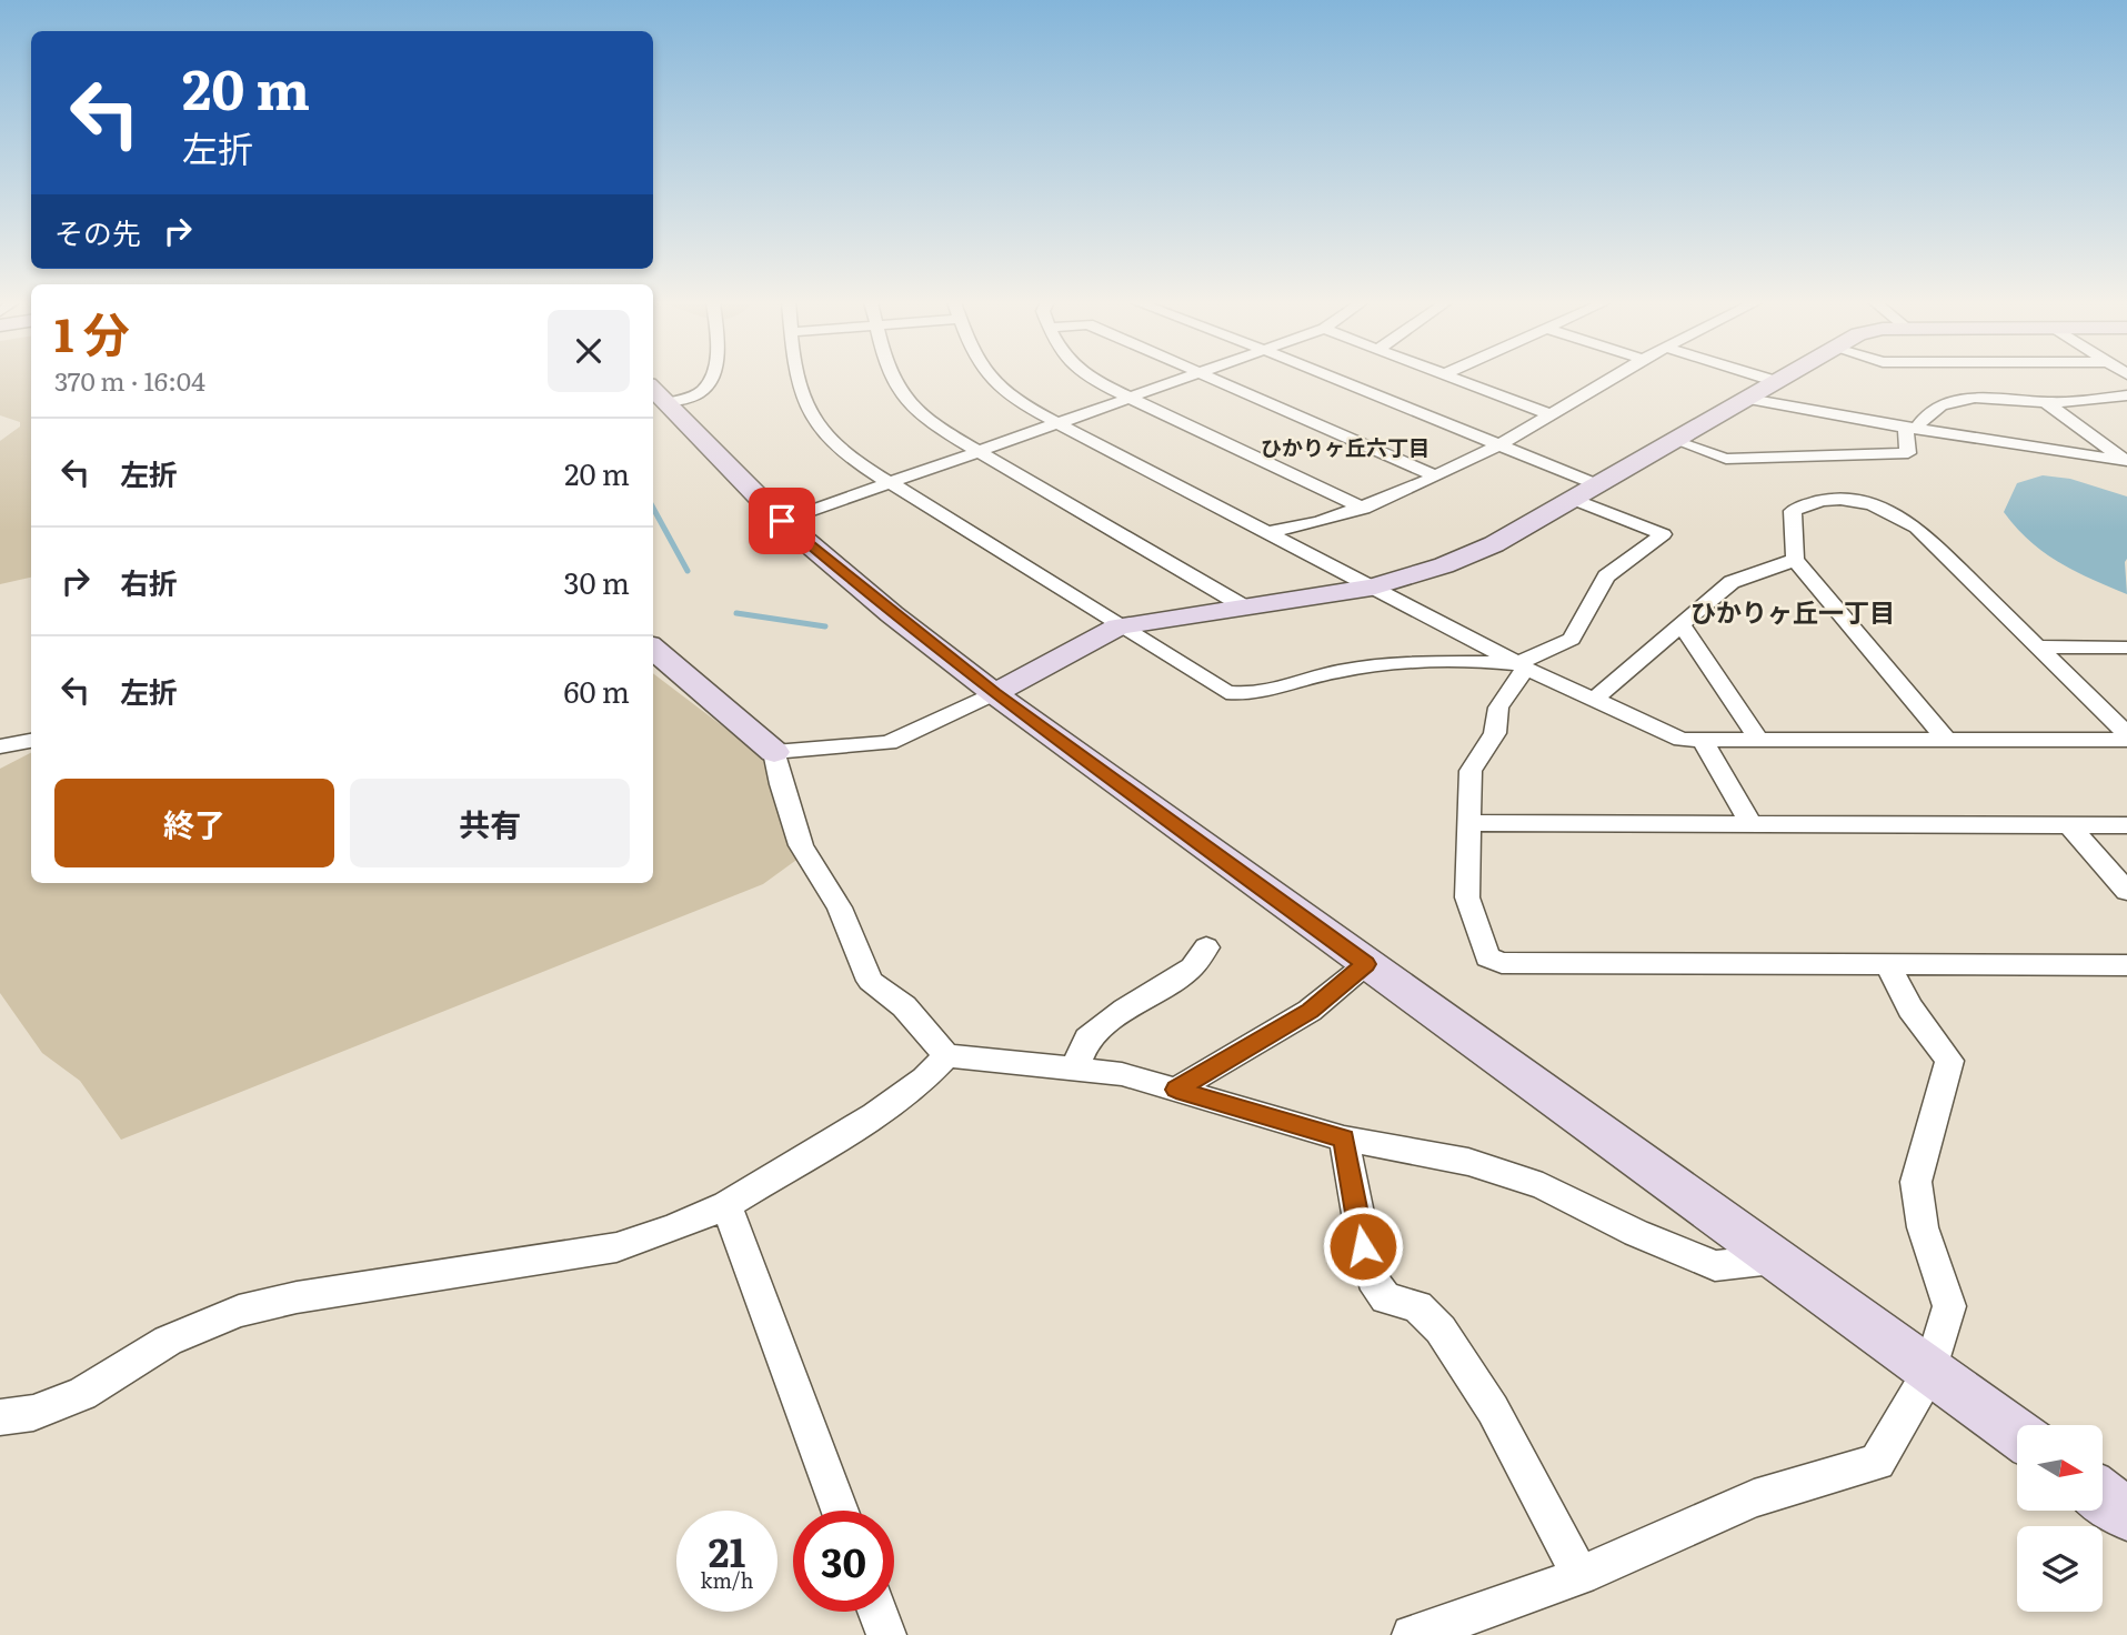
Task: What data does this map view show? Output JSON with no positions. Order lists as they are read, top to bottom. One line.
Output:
{"districts":["ひかりヶ丘六丁目","ひかりヶ丘一丁目"],"north":"right","page":{"turn":["20 m","左折"],"then":"その先","heading":["1 分","370 m · 16:04"],"list":[{"name":"左折","value":"20 m"},{"name":"右折","value":"30 m"},{"name":"左折","value":"60 m"}],"buttons":["終了","共有"],"speed":"21 km/h","limit":"30"}}
